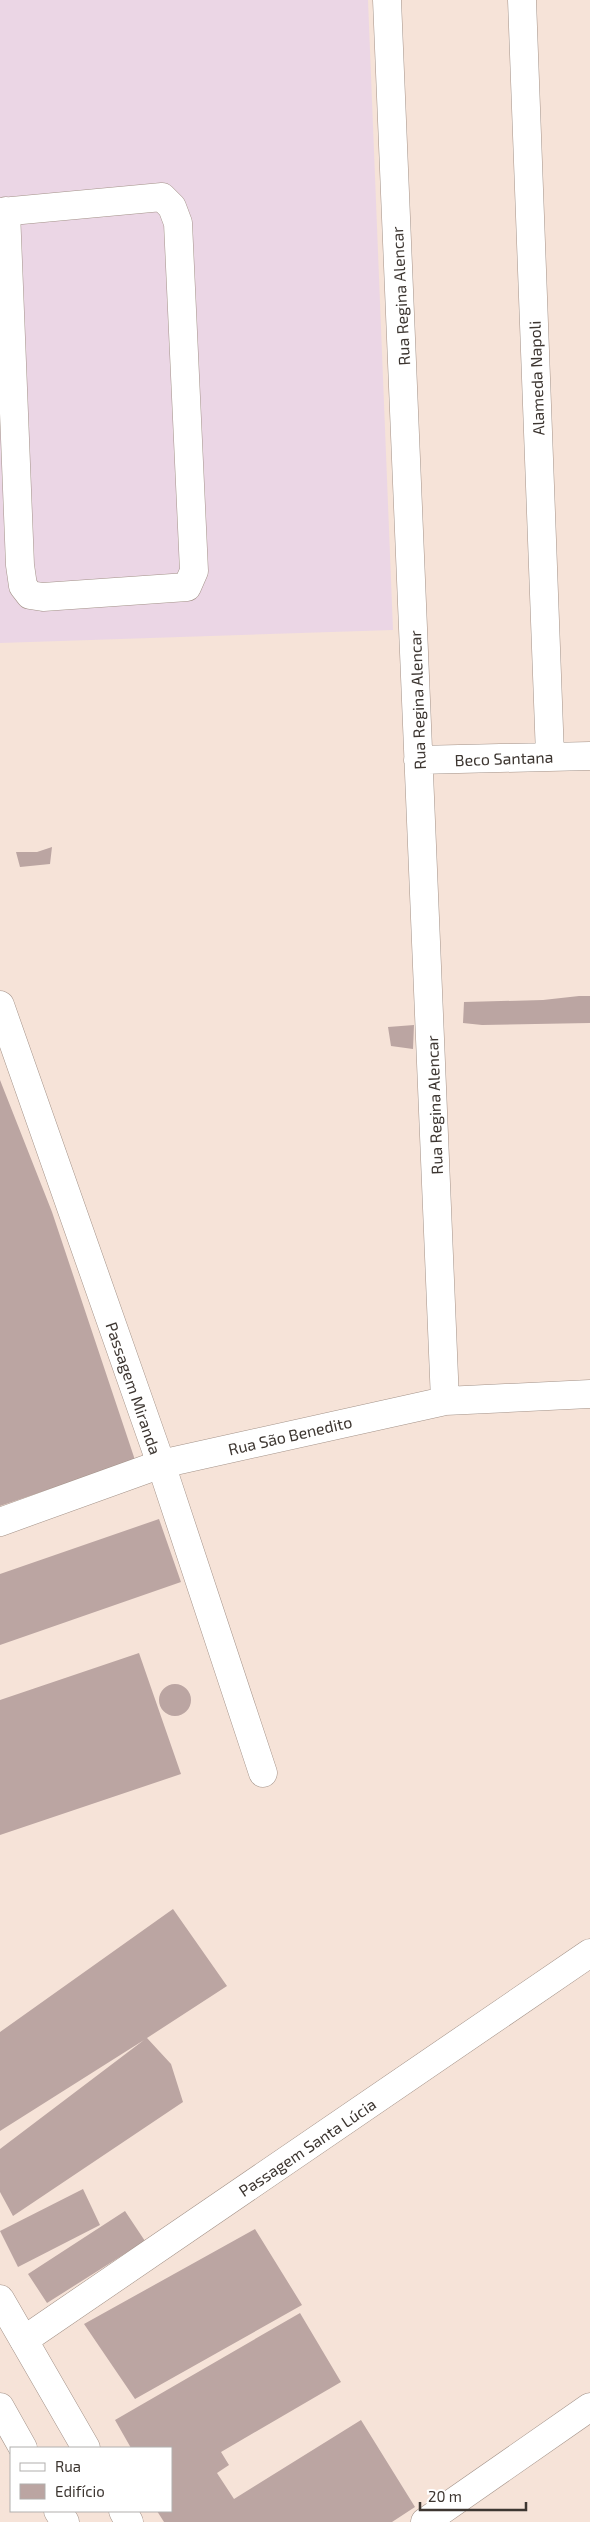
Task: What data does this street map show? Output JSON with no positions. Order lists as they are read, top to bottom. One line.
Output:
{"streets":{"street":["Rua Regina Alencar","Alameda Napoli","Beco Santana","Passagem Miranda","Rua São Benedito","Passagem Santa Lúcia"]},"crossings":[["Rua Regina Alencar","Beco Santana"],["Rua Regina Alencar","Rua São Benedito"],["Alameda Napoli","Beco Santana"],["Passagem Miranda","Rua São Benedito"]],"legend":["Rua","Edifício"],"scale_bar":"20 m"}
